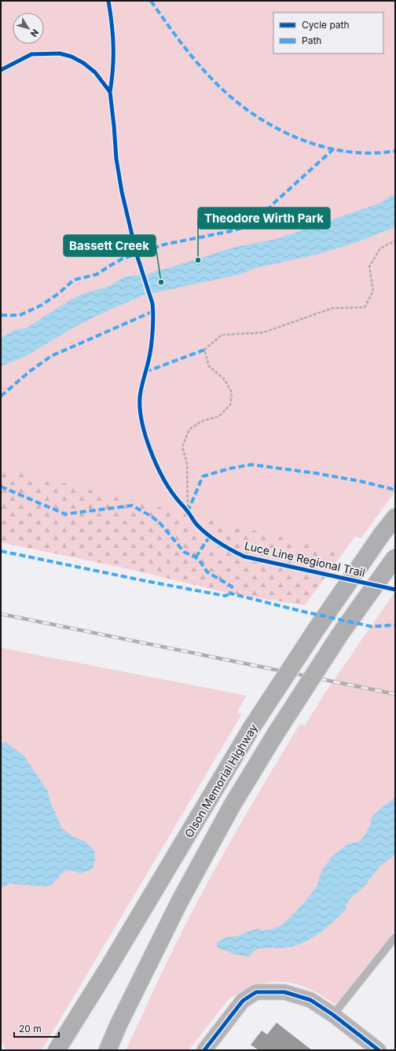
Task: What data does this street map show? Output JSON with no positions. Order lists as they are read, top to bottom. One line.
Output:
{"streets":{"main road":["Olson Memorial Highway"],"cycle path":["Luce Line Regional Trail"]},"places":["Theodore Wirth Park","Bassett Creek"],"legend":["Cycle path","Path"],"scale_bar":"20 m","north":"bottom right"}
